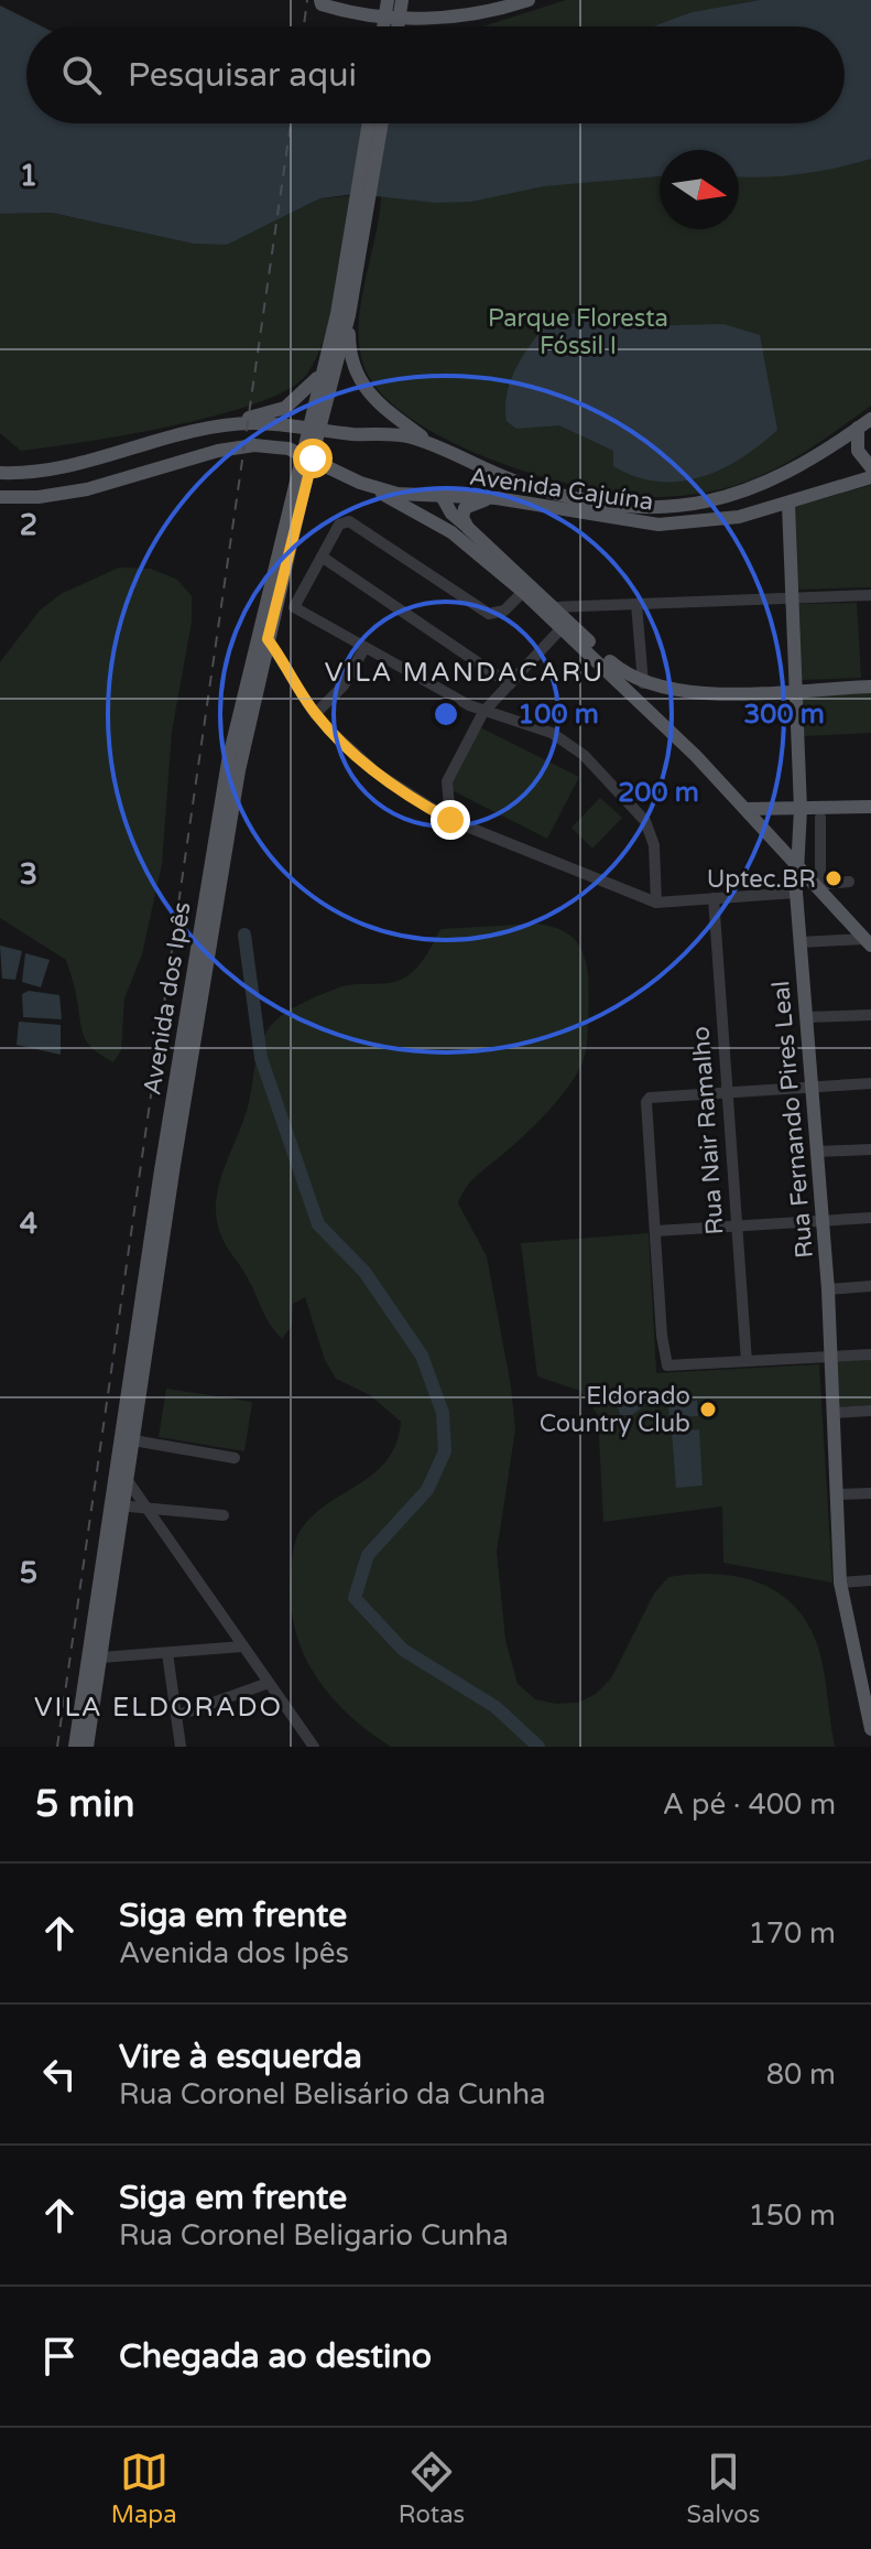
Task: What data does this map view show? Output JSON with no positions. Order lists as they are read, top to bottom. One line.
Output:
{"streets":{"main road":["Avenida Cajuína","Avenida dos Ipês","Rua Fernando Pires Leal"],"street":["Rua Nair Ramalho"]},"crossings":[["Avenida Cajuína","Avenida dos Ipês"],["Avenida Cajuína","Rua Fernando Pires Leal"]],"districts":["VILA MANDACARU","VILA ELDORADO"],"parks":["Parque Floresta Fóssil I"],"places":["Uptec.BR","Eldorado Country Club"],"north":"right","page":{"search":"Pesquisar aqui","heading":["5 min","A pé · 400 m"],"list":[["Siga em frente","Avenida dos Ipês","170 m"],["Vire à esquerda","Rua Coronel Belisário da Cunha","80 m"],["Siga em frente","Rua Coronel Beligario Cunha","150 m"],"Chegada ao destino"],"nav":["Mapa","Rotas","Salvos"]},"grid":{"rows":["1","2","3","4","5"]},"rings":["100 m","300 m","200 m"]}
